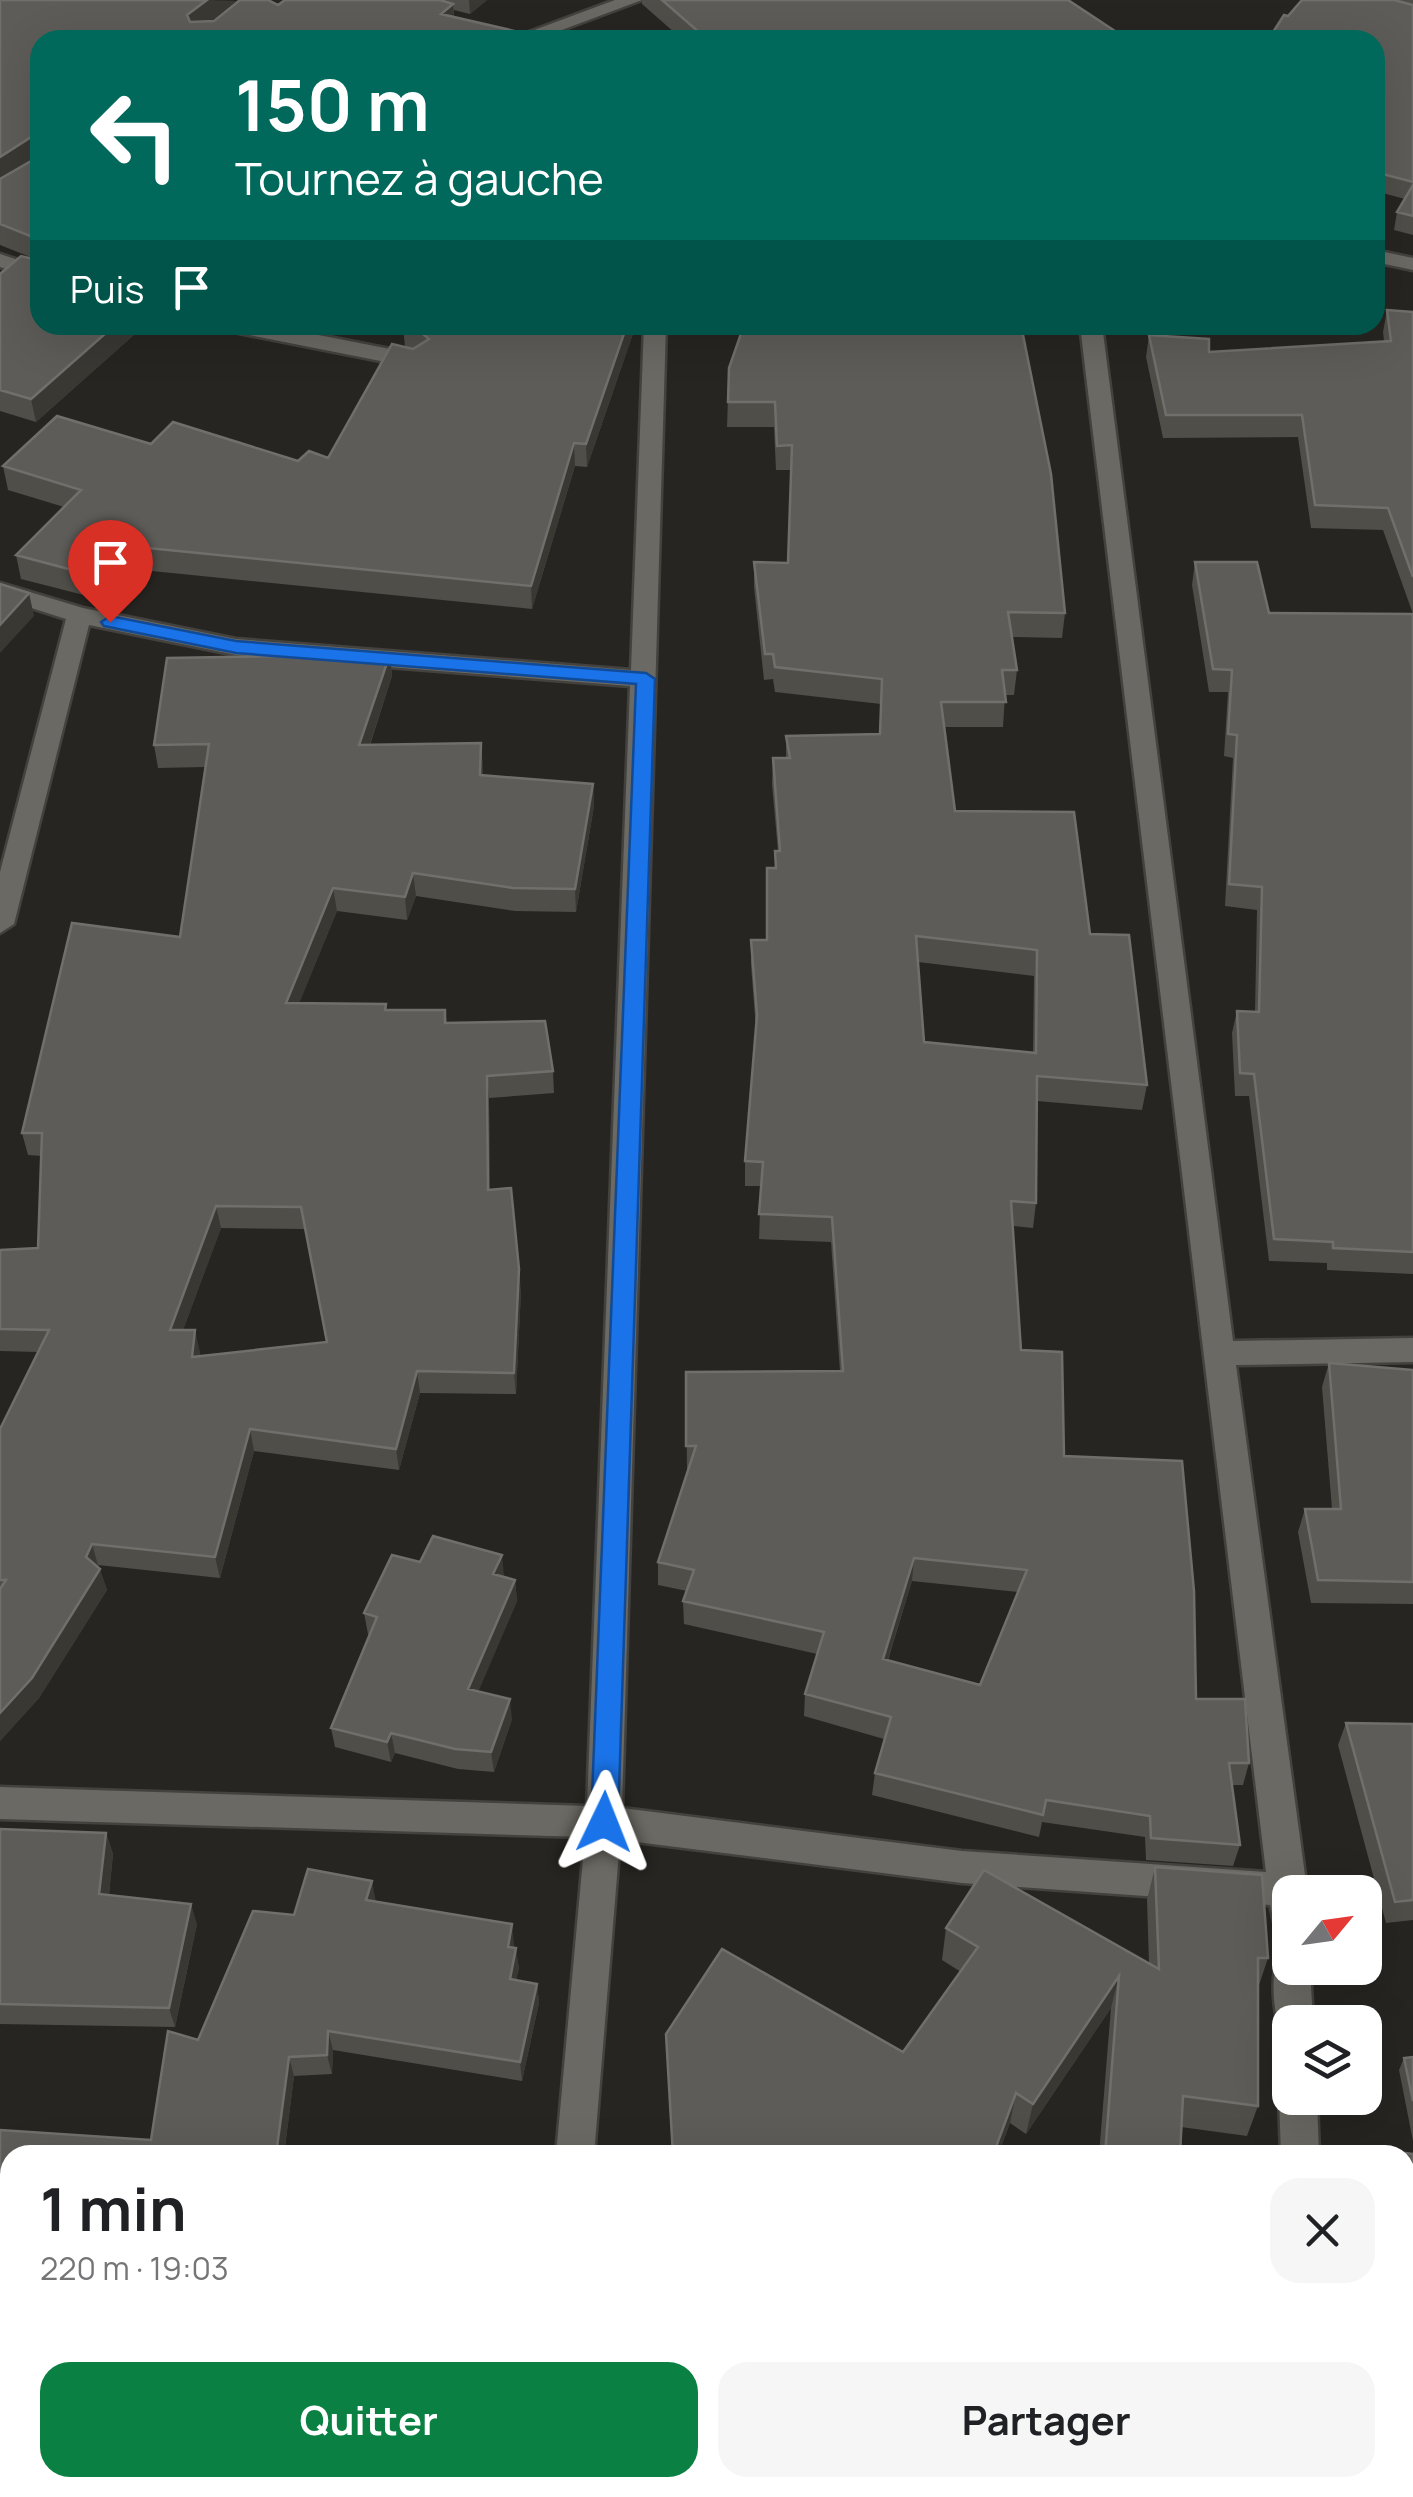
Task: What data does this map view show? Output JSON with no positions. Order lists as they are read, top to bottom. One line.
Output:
{"north":"top right","page":{"turn":["150 m","Tournez à gauche"],"then":"Puis","heading":["1 min","220 m · 19:03"],"buttons":["Quitter","Partager"]}}
